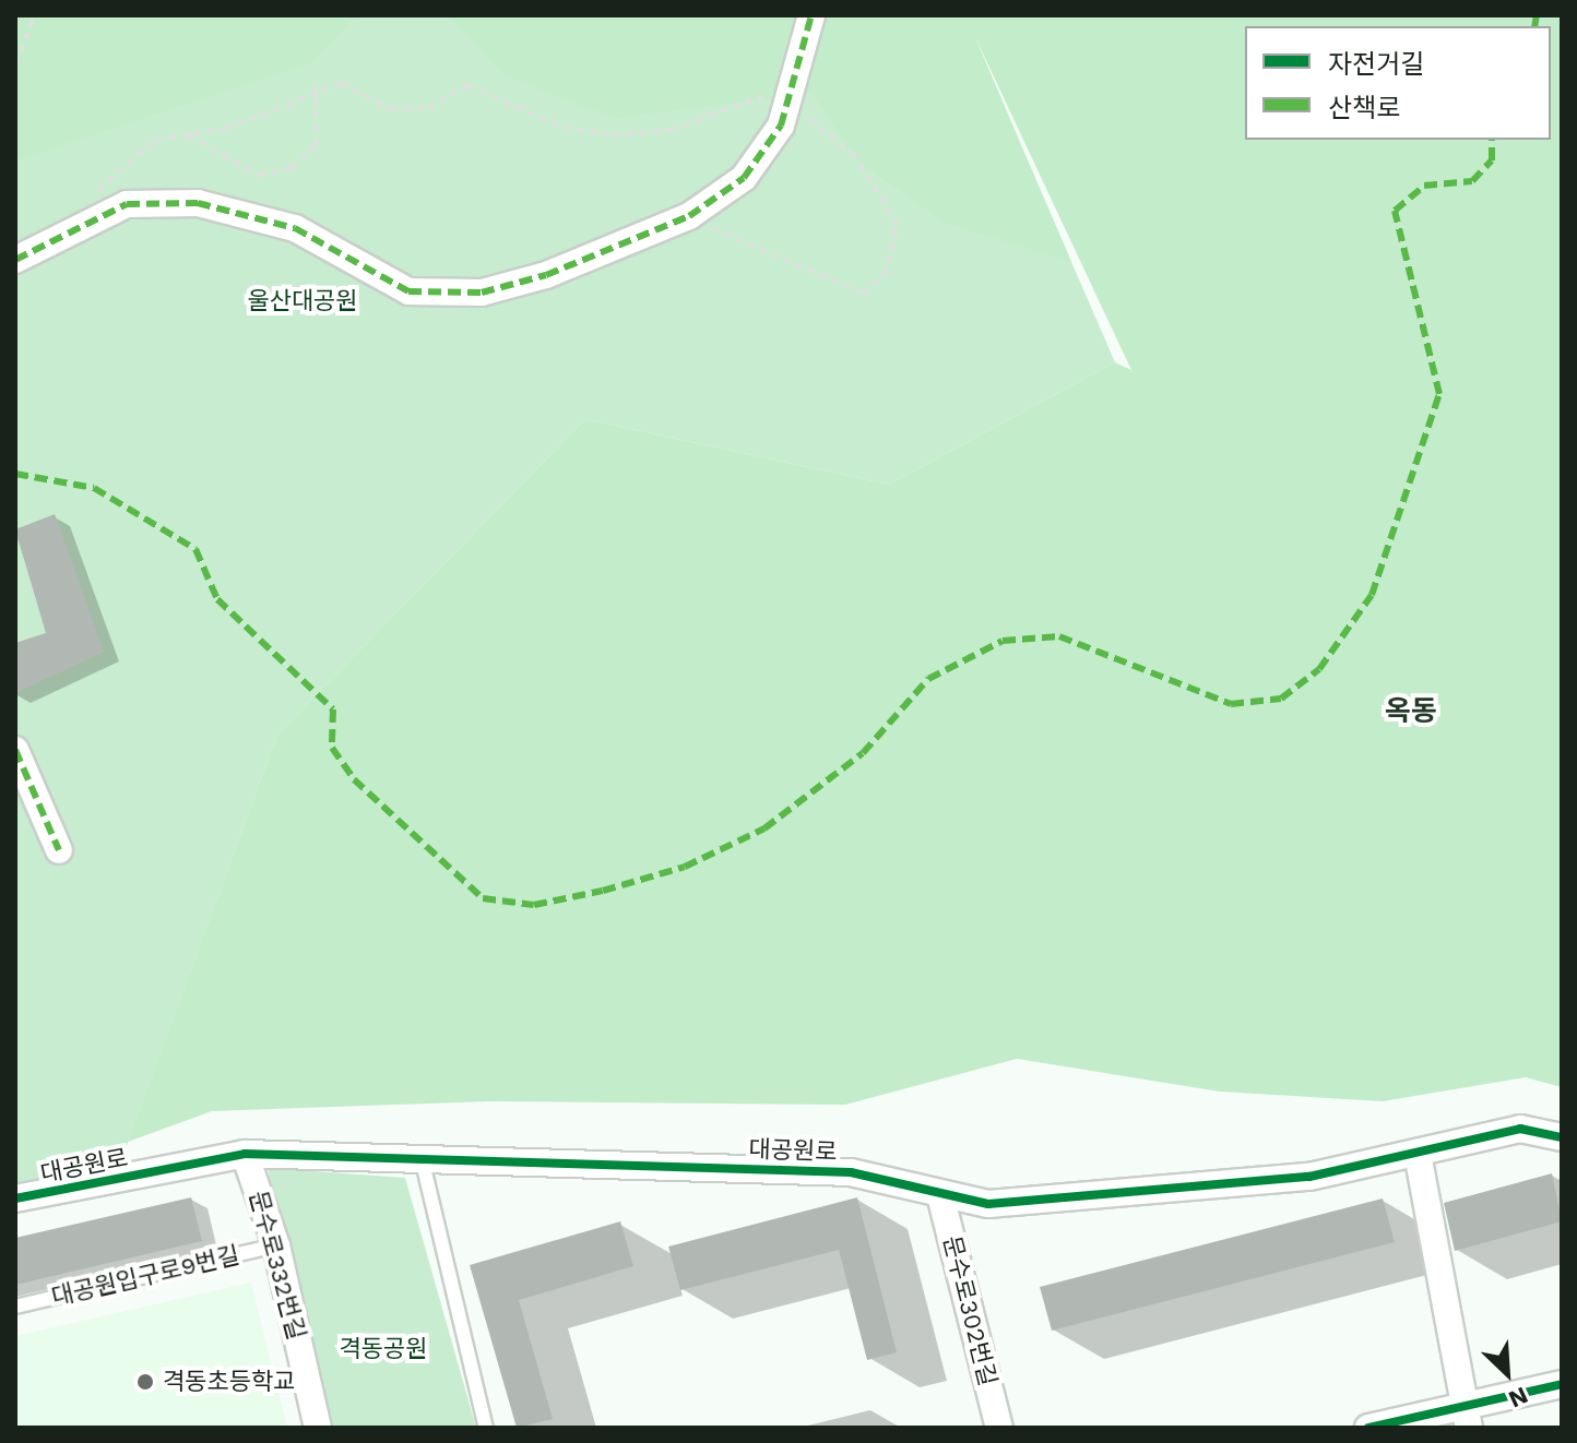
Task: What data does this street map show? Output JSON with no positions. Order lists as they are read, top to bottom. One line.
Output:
{"streets":{"street":["대공원로","문수로332번길","문수로302번길"],"lane":["대공원입구로9번길"]},"crossings":[["대공원로","문수로332번길"],["대공원로","문수로302번길"],["문수로332번길","대공원입구로9번길"]],"districts":["옥동"],"parks":["울산대공원","격동공원"],"places":["격동초등학교"],"legend":["자전거길","산책로"],"north":"bottom right"}
